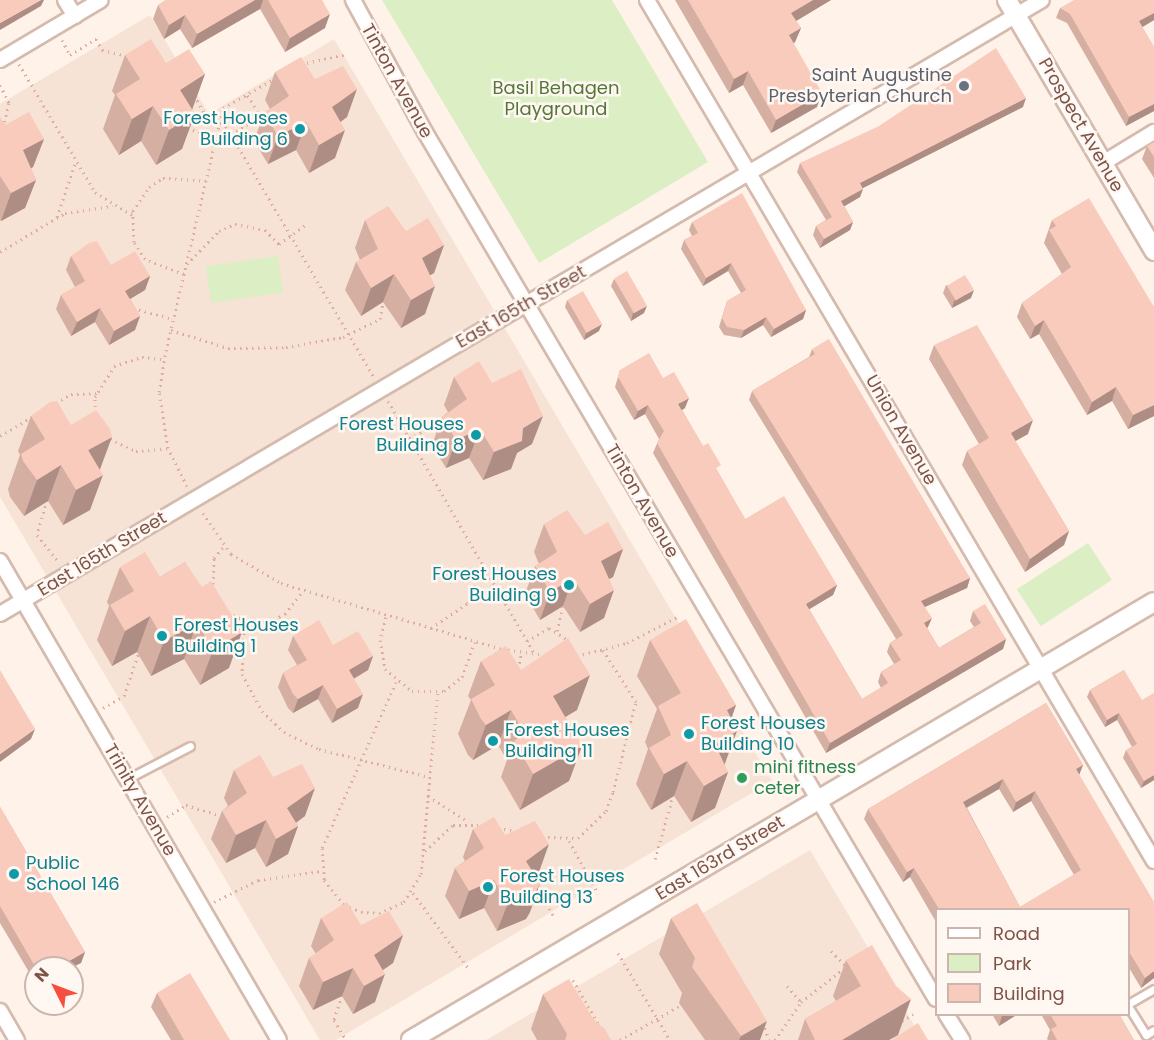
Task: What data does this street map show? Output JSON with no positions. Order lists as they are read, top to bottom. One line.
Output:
{"streets":{"main road":["Prospect Avenue","East 163rd Street"],"street":["Tinton Avenue","East 165th Street","Union Avenue","Trinity Avenue"]},"crossings":[["Tinton Avenue","East 165th Street"],["Tinton Avenue","East 163rd Street"],["Prospect Avenue","East 165th Street"],["East 165th Street","Union Avenue"],["East 165th Street","Trinity Avenue"],["Union Avenue","East 163rd Street"]],"parks":["Basil Behagen Playground"],"places":["Saint Augustine Presbyterian Church","Forest Houses Building 6","Forest Houses Building 8","Forest Houses Building 9","Forest Houses Building 1","Forest Houses Building 10","Forest Houses Building 11","mini fitness ceter","Public School 146","Forest Houses Building 13"],"legend":["Road","Park","Building"],"north":"top left"}
